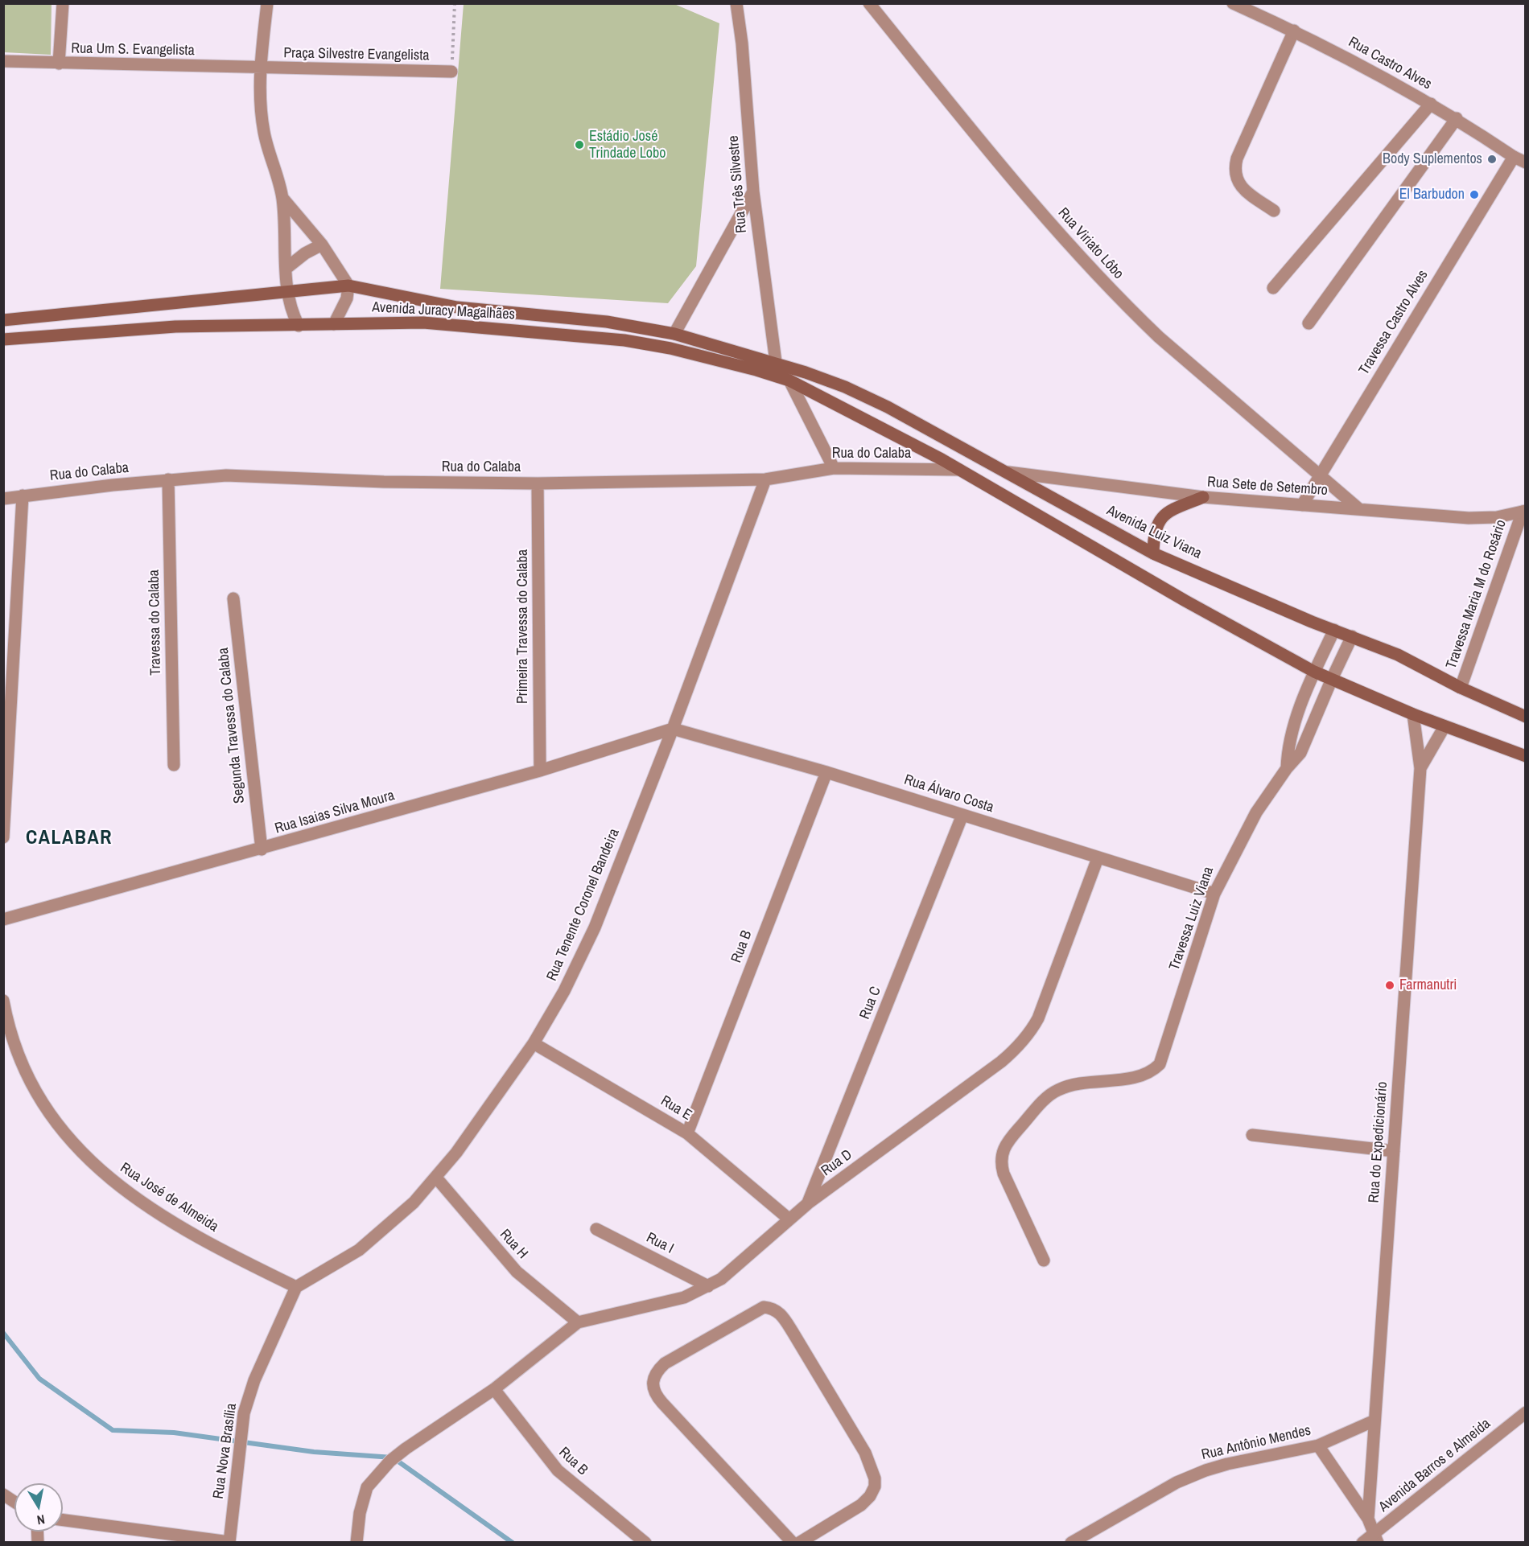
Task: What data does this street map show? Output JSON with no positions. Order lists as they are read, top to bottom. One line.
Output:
{"streets":{"main road":["Avenida Juracy Magalhães","Avenida Luiz Viana"],"street":["Rua Um S. Evangelista","Praça Silvestre Evangelista","Rua Castro Alves","Rua Três Silvestre","Rua Viriato Lôbo","Travessa Castro Alves","Rua do Calaba","Rua Sete de Setembro","Travessa Maria M do Rosário","Travessa do Calaba","Primeira Travessa do Calaba","Segunda Travessa do Calaba","Rua Álvaro Costa","Rua Isaias Silva Moura","Rua Tenente Coronel Bandeira","Travessa Luiz Viana","Rua B","Rua C","Rua E","Rua do Expedicionário","Rua D","Rua José de Almeida","Rua I","Rua H","Rua Antônio Mendes","Rua Nova Brasília","Avenida Barros e Almeida"]},"crossings":[["Rua Um S. Evangelista","Praça Silvestre Evangelista"],["Rua Castro Alves","Travessa Castro Alves"],["Rua Três Silvestre","Avenida Juracy Magalhães"],["Rua Três Silvestre","Avenida Luiz Viana"],["Rua Viriato Lôbo","Travessa Castro Alves"],["Rua Viriato Lôbo","Rua Sete de Setembro"],["Avenida Juracy Magalhães","Avenida Luiz Viana"],["Travessa Castro Alves","Rua Sete de Setembro"],["Rua do Calaba","Travessa do Calaba"],["Rua do Calaba","Primeira Travessa do Calaba"],["Rua do Calaba","Rua Tenente Coronel Bandeira"],["Rua Sete de Setembro","Avenida Luiz Viana"],["Rua Sete de Setembro","Travessa Maria M do Rosário"],["Avenida Luiz Viana","Travessa Maria M do Rosário"],["Avenida Luiz Viana","Travessa Luiz Viana"],["Primeira Travessa do Calaba","Rua Isaias Silva Moura"],["Segunda Travessa do Calaba","Rua Isaias Silva Moura"],["Rua Álvaro Costa","Rua Isaias Silva Moura"],["Rua Álvaro Costa","Rua Tenente Coronel Bandeira"],["Rua Álvaro Costa","Travessa Luiz Viana"],["Rua Álvaro Costa","Rua B"],["Rua Álvaro Costa","Rua C"],["Rua Álvaro Costa","Rua D"],["Rua Isaias Silva Moura","Rua Tenente Coronel Bandeira"],["Rua Tenente Coronel Bandeira","Rua E"],["Rua Tenente Coronel Bandeira","Rua José de Almeida"],["Rua Tenente Coronel Bandeira","Rua H"],["Rua Tenente Coronel Bandeira","Rua Nova Brasília"],["Rua B","Rua E"],["Rua B","Rua D"],["Rua C","Rua D"],["Rua E","Rua D"],["Rua do Expedicionário","Rua Antônio Mendes"],["Rua do Expedicionário","Avenida Barros e Almeida"],["Rua D","Rua I"],["Rua D","Rua H"],["Rua José de Almeida","Rua Nova Brasília"]],"districts":["CALABAR"],"places":["Estádio José Trindade Lobo","Body Suplementos","El Barbudon","Farmanutri"],"north":"bottom"}
